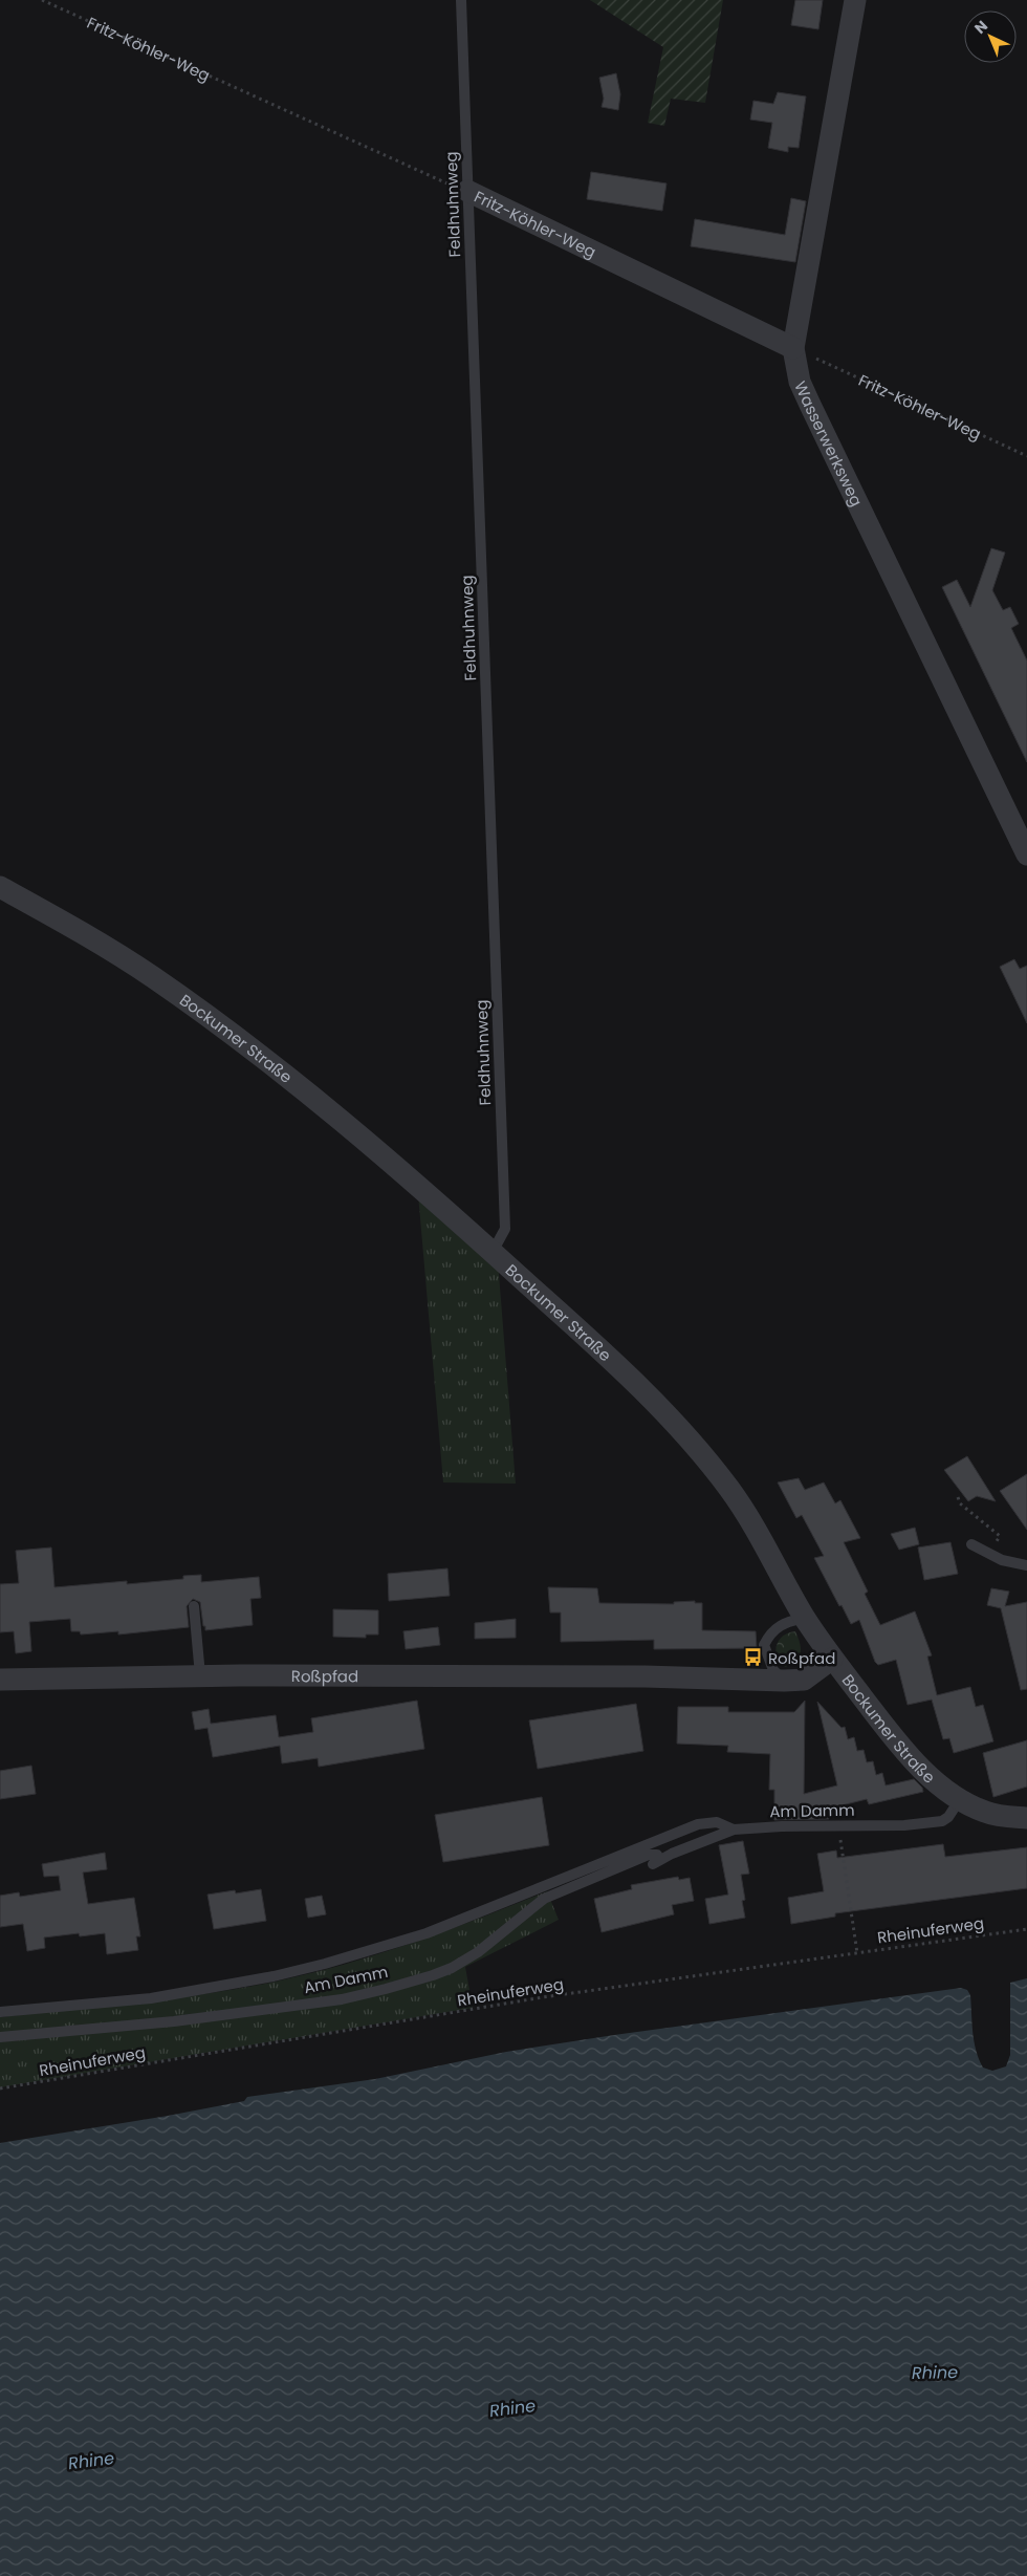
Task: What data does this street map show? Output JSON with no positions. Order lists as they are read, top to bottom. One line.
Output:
{"streets":{"street":["Fritz-Köhler-Weg","Wasserwerksweg","Bockumer Straße","Roßpfad"],"lane":["Feldhuhnweg","Am Damm"],"path":["Rheinuferweg"]},"crossings":[["Fritz-Köhler-Weg","Feldhuhnweg"],["Fritz-Köhler-Weg","Wasserwerksweg"],["Feldhuhnweg","Bockumer Straße"],["Bockumer Straße","Roßpfad"],["Bockumer Straße","Am Damm"]],"water":["Rhine"],"places":{"bus stop":["Roßpfad"]},"north":"top left"}
